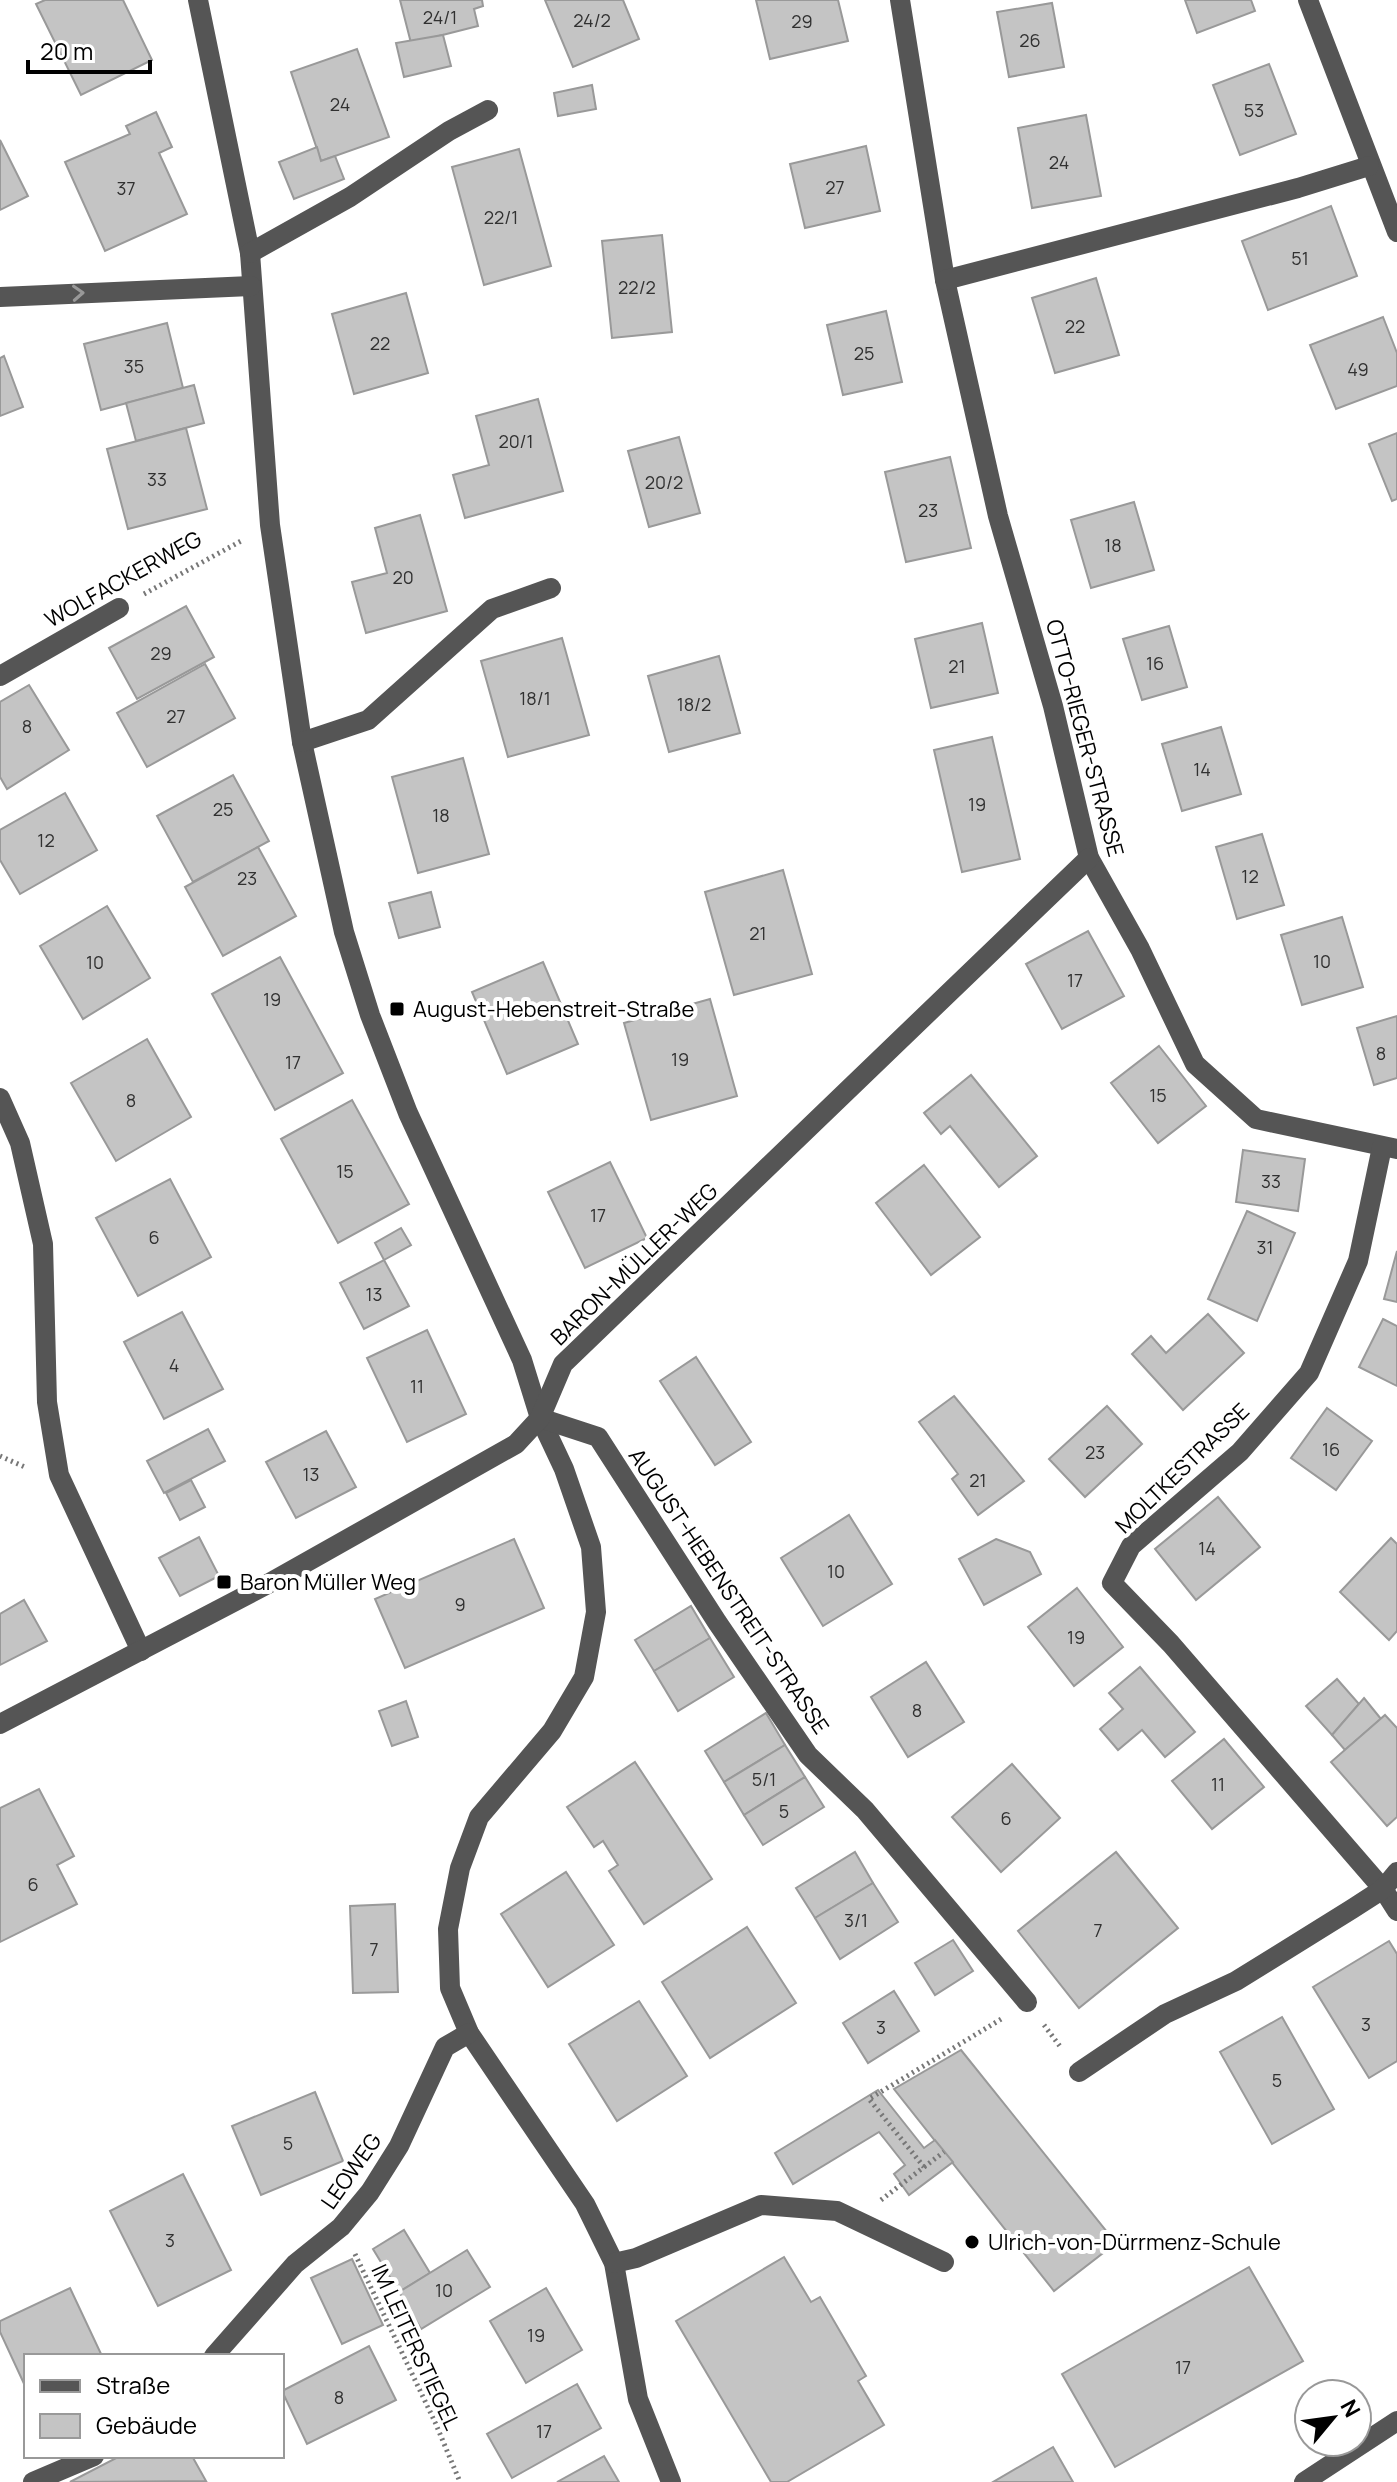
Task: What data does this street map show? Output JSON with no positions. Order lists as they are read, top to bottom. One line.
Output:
{"streets":{"street":["WOLFACKERWEG","OTTO-RIEGER-STRASSE","BARON-MÜLLER-WEG","MOLTKESTRASSE","AUGUST-HEBENSTREIT-STRASSE","LEOWEG"],"path":["IM LEITERSTIEGEL"]},"crossings":[["OTTO-RIEGER-STRASSE","BARON-MÜLLER-WEG"],["OTTO-RIEGER-STRASSE","MOLTKESTRASSE"],["BARON-MÜLLER-WEG","AUGUST-HEBENSTREIT-STRASSE"],["LEOWEG","IM LEITERSTIEGEL"]],"places":{"transit":["August-Hebenstreit-Straße","Baron Müller Weg"],"other":["Ulrich-von-Dürrmenz-Schule"]},"house_numbers":["24/1","24/2","29","26","24","53","24","27","37","22/1","51","22/2","22","22","25","35","49","20/1","33","20/2","23","18","20","29","16","21","18/1","18/2","27","8","14","19","25","18","12","12","23","21","10","10","17","19","8","19","17","15","8","15","33","17","6","31","13","4","11","16","23","13","21","14","10","9","19","8","5/1","11","5","6","6","3/1","7","7","3","3","5","5","3","10","19","17","8","17"],"legend":["Straße","Gebäude"],"scale_bar":"20 m","north":"top right"}
